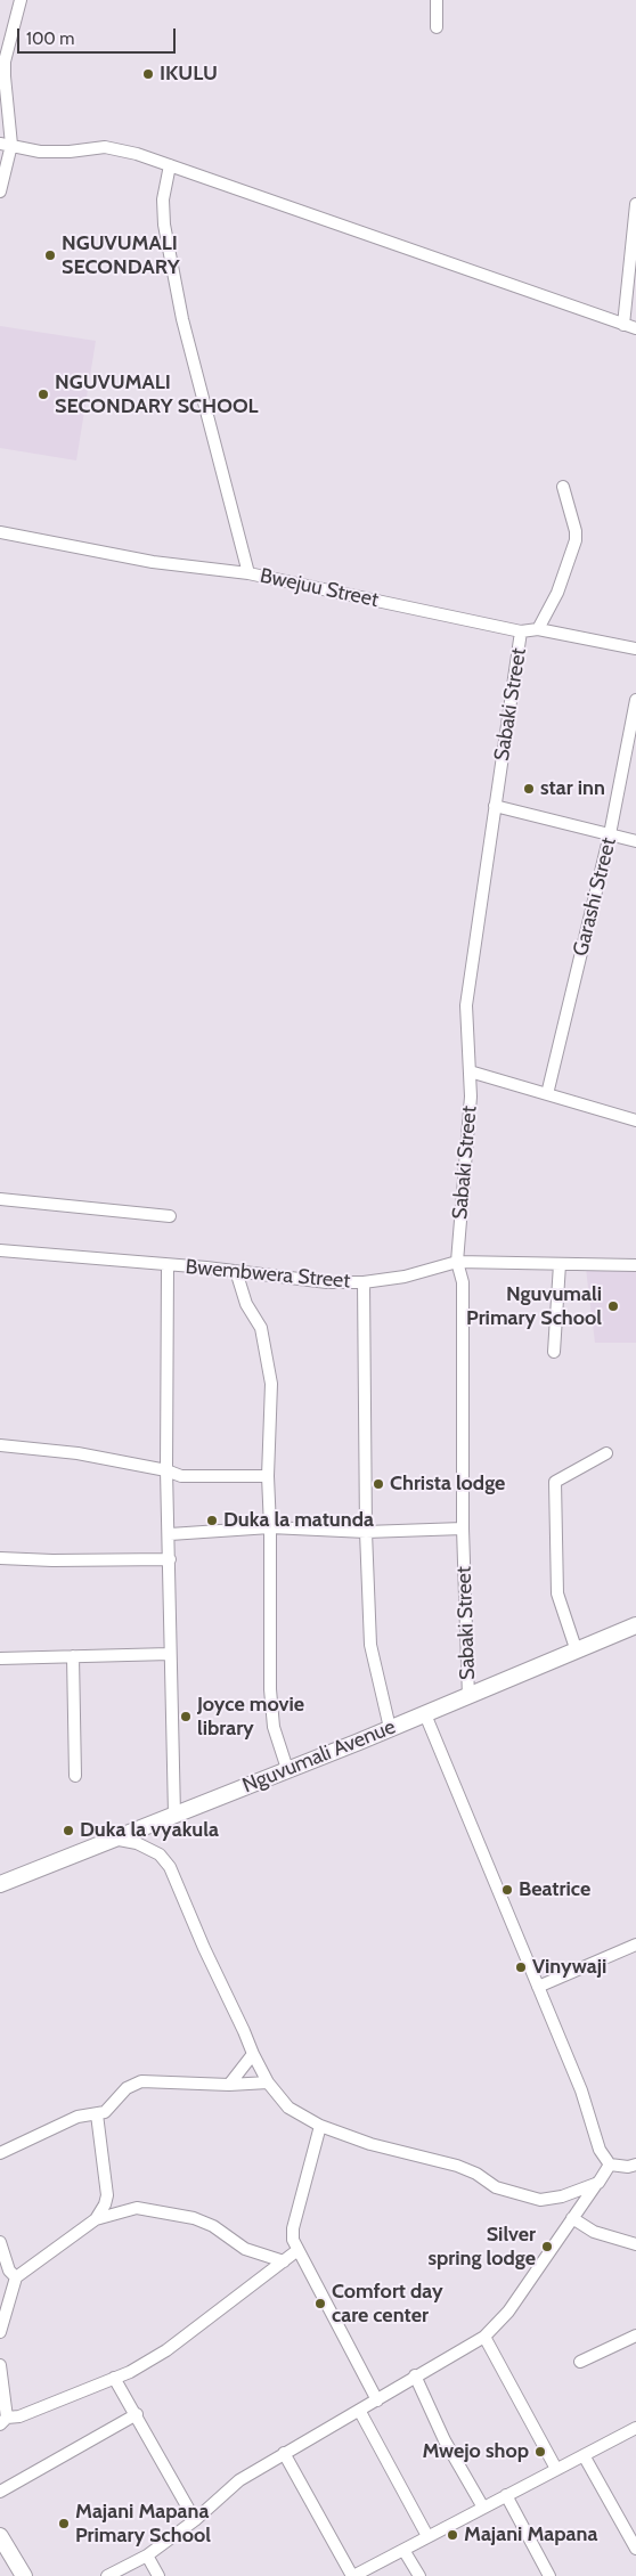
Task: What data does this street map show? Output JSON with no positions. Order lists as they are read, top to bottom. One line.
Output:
{"streets":{"street":["Bwejuu Street","Sabaki Street","Garashi Street","Bwembwera Street","Nguvumali Avenue"]},"crossings":[["Bwejuu Street","Sabaki Street"],["Sabaki Street","Bwembwera Street"],["Sabaki Street","Nguvumali Avenue"]],"places":["IKULU","NGUVUMALI SECONDARY","NGUVUMALI SECONDARY SCHOOL","star inn","Nguvumali Primary School","Christa lodge","Duka la matunda","Joyce movie library","Duka la vyakula","Beatrice","Vinywaji","Silver spring lodge","Comfort day care center","Mwejo shop","Majani Mapana Primary School","Majani Mapana"],"scale_bar":"100 m"}
